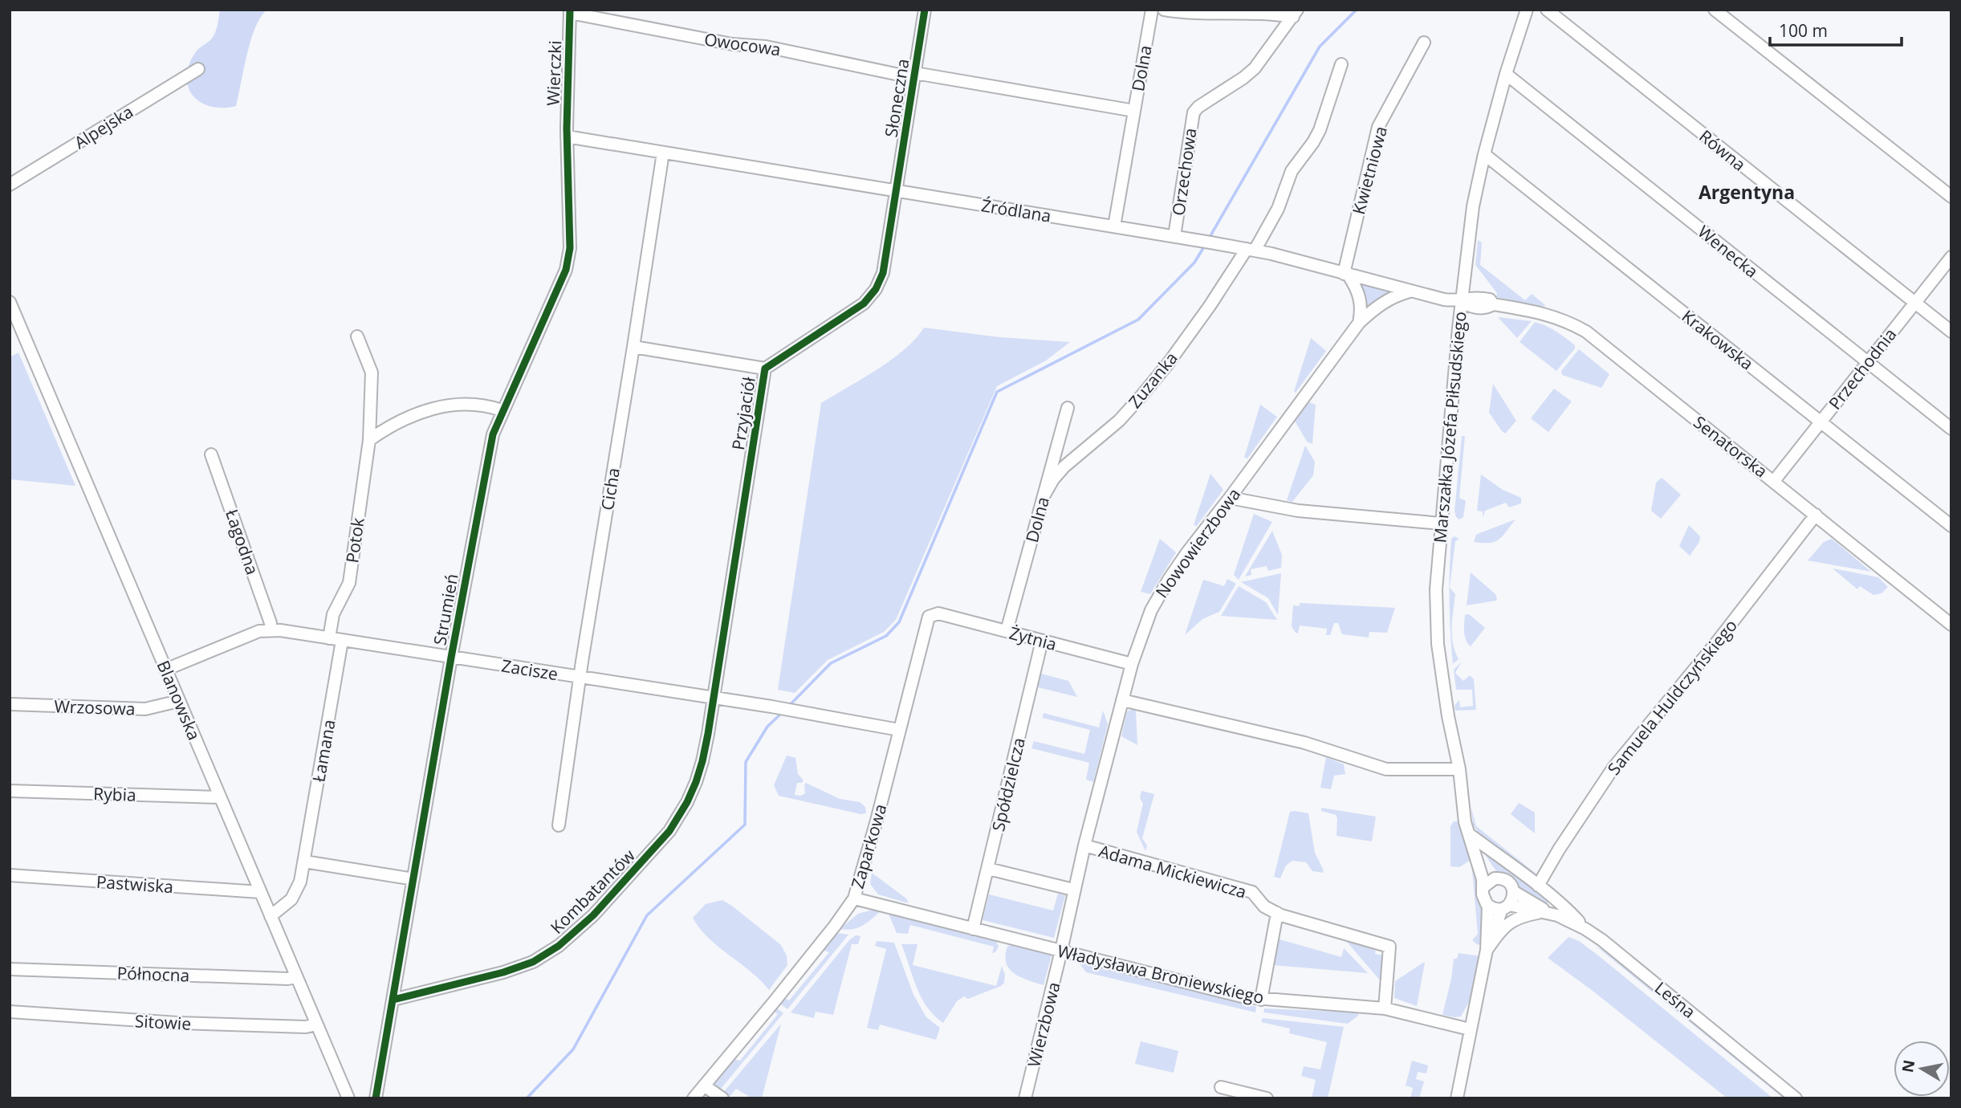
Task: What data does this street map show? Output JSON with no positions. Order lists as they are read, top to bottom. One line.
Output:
{"streets":{"street":["Owocowa","Dolna","Wierczki","Słoneczna","Alpejska","Równa","Kwietniowa","Orzechowa","Źródlana","Wenecka","Krakowska","Przechodnia","Zuzanka","Przyjaciół","Marszałka Józefa Piłsudskiego","Senatorska","Cicha","Potok","Łagodna","Nowowierzbowa","Strumień","Żytnia","Zacisze","Samuela Huldczyńskiego","Blanowska","Wrzosowa","Łamana","Spółdzielcza","Rybia","Zaparkowa","Adama Mickiewicza","Pastwiska","Kombatantów","Północna","Władysława Broniewskiego","Leśna","Sitowie","Wierzbowa"]},"crossings":[["Owocowa","Dolna"],["Owocowa","Wierczki"],["Owocowa","Słoneczna"],["Dolna","Źródlana"],["Dolna","Zuzanka"],["Dolna","Żytnia"],["Wierczki","Źródlana"],["Wierczki","Strumień"],["Słoneczna","Źródlana"],["Słoneczna","Przyjaciół"],["Równa","Przechodnia"],["Kwietniowa","Źródlana"],["Orzechowa","Źródlana"],["Źródlana","Zuzanka"],["Źródlana","Przyjaciół"],["Źródlana","Marszałka Józefa Piłsudskiego"],["Źródlana","Senatorska"],["Źródlana","Cicha"],["Źródlana","Nowowierzbowa"],["Źródlana","Strumień"],["Wenecka","Przechodnia"],["Wenecka","Marszałka Józefa Piłsudskiego"],["Krakowska","Przechodnia"],["Krakowska","Marszałka Józefa Piłsudskiego"],["Przechodnia","Senatorska"],["Przyjaciół","Cicha"],["Przyjaciół","Zacisze"],["Przyjaciół","Kombatantów"],["Marszałka Józefa Piłsudskiego","Senatorska"],["Marszałka Józefa Piłsudskiego","Leśna"],["Senatorska","Samuela Huldczyńskiego"],["Cicha","Zacisze"],["Potok","Zacisze"],["Łagodna","Zacisze"],["Nowowierzbowa","Żytnia"],["Nowowierzbowa","Adama Mickiewicza"],["Nowowierzbowa","Władysława Broniewskiego"],["Nowowierzbowa","Wierzbowa"],["Strumień","Zacisze"],["Strumień","Kombatantów"],["Żytnia","Spółdzielcza"],["Żytnia","Zaparkowa"],["Zacisze","Blanowska"],["Zacisze","Łamana"],["Zacisze","Zaparkowa"],["Zacisze","Kombatantów"],["Blanowska","Wrzosowa"],["Blanowska","Łamana"],["Blanowska","Rybia"],["Blanowska","Pastwiska"],["Blanowska","Północna"],["Blanowska","Sitowie"],["Spółdzielcza","Władysława Broniewskiego"],["Zaparkowa","Władysława Broniewskiego"],["Adama Mickiewicza","Władysława Broniewskiego"],["Władysława Broniewskiego","Wierzbowa"]],"districts":["Argentyna"],"scale_bar":"100 m","north":"left"}
